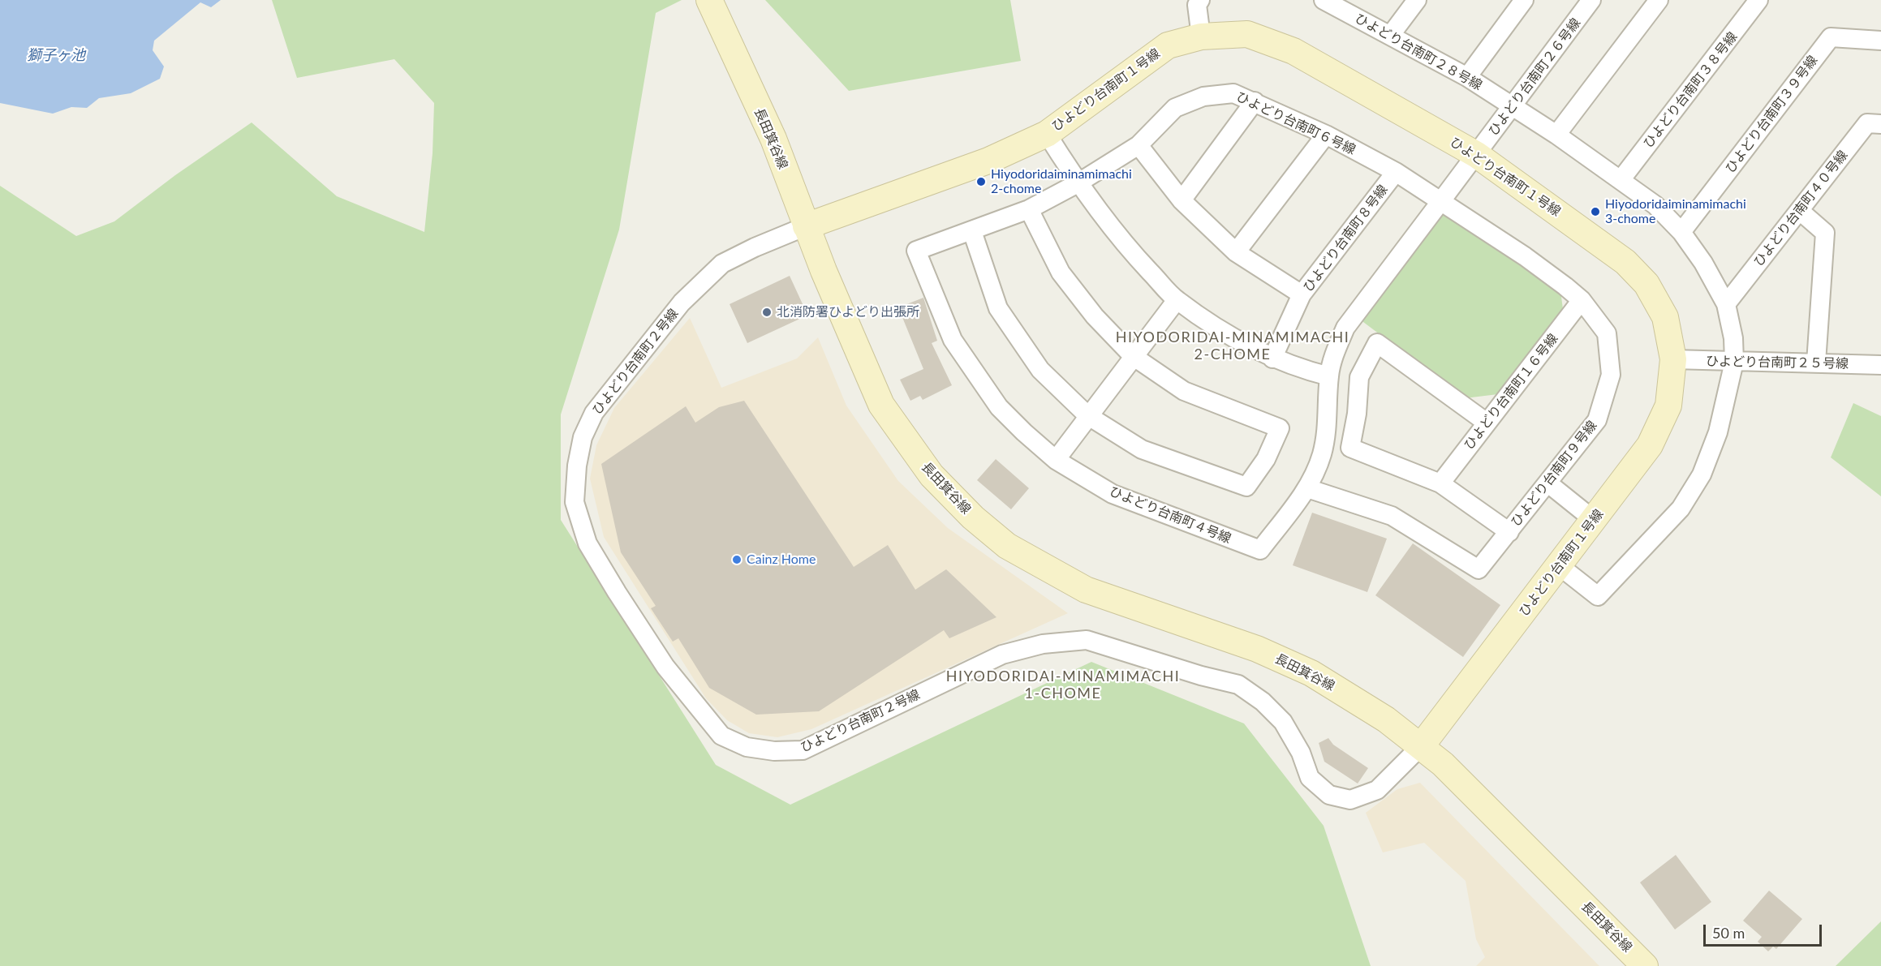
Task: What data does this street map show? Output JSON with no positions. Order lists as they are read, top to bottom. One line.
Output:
{"streets":{"street":["ひよどり台南町２８号線","ひよどり台南町２６号線","ひよどり台南町１号線","ひよどり台南町３８号線","ひよどり台南町３９号線","ひよどり台南町６号線","長田箕谷線","ひよどり台南町４０号線","ひよどり台南町８号線","ひよどり台南町２号線","ひよどり台南町２５号線","ひよどり台南町１６号線","ひよどり台南町９号線","ひよどり台南町４号線"]},"crossings":[["ひよどり台南町２８号線","ひよどり台南町２６号線"],["ひよどり台南町２８号線","ひよどり台南町１号線"],["ひよどり台南町２８号線","ひよどり台南町３８号線"],["ひよどり台南町２８号線","ひよどり台南町３９号線"],["ひよどり台南町２８号線","ひよどり台南町４０号線"],["ひよどり台南町２８号線","ひよどり台南町２５号線"],["ひよどり台南町２６号線","ひよどり台南町１号線"],["ひよどり台南町２６号線","ひよどり台南町４号線"],["ひよどり台南町１号線","長田箕谷線"],["ひよどり台南町１号線","ひよどり台南町２号線"],["ひよどり台南町１号線","ひよどり台南町２５号線"],["ひよどり台南町１号線","ひよどり台南町４号線"],["ひよどり台南町６号線","ひよどり台南町８号線"],["ひよどり台南町６号線","ひよどり台南町９号線"],["ひよどり台南町６号線","ひよどり台南町４号線"],["長田箕谷線","ひよどり台南町２号線"],["ひよどり台南町１６号線","ひよどり台南町９号線"],["ひよどり台南町９号線","ひよどり台南町４号線"]],"districts":["HIYODORIDAI-MINAMIMACHI 2-CHOME","HIYODORIDAI-MINAMIMACHI 1-CHOME"],"water":["獅子ヶ池"],"places":["Hiyodoridaiminamimachi 2-chome","Hiyodoridaiminamimachi 3-chome","北消防署ひよどり出張所","Cainz Home"],"scale_bar":"50 m"}
